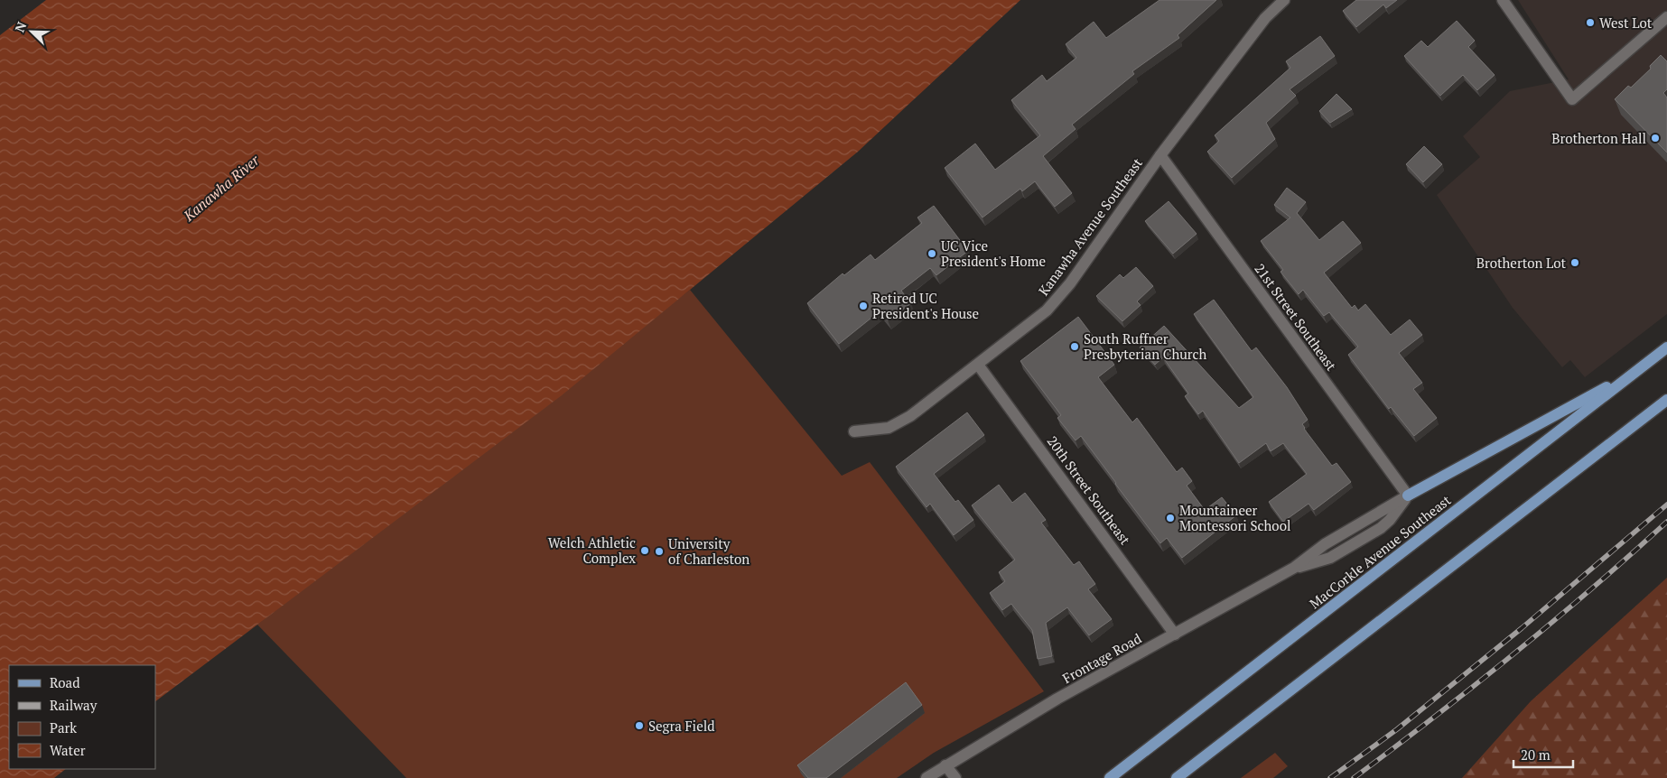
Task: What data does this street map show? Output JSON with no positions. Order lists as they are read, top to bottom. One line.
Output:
{"streets":{"main road":["MacCorkle Avenue Southeast"],"street":["Kanawha Avenue Southeast","21st Street Southeast","20th Street Southeast","Frontage Road"]},"crossings":[["Kanawha Avenue Southeast","21st Street Southeast"],["Kanawha Avenue Southeast","20th Street Southeast"],["21st Street Southeast","Frontage Road"],["20th Street Southeast","Frontage Road"]],"water":["Kanawha River"],"places":["West Lot","Brotherton Hall","UC Vice President's Home","Brotherton Lot","Retired UC President's House","South Ruffner Presbyterian Church","Mountaineer Montessori School","Welch Athletic Complex","University of Charleston","Segra Field"],"legend":["Road","Railway","Park","Water"],"scale_bar":"20 m","north":"top left"}
